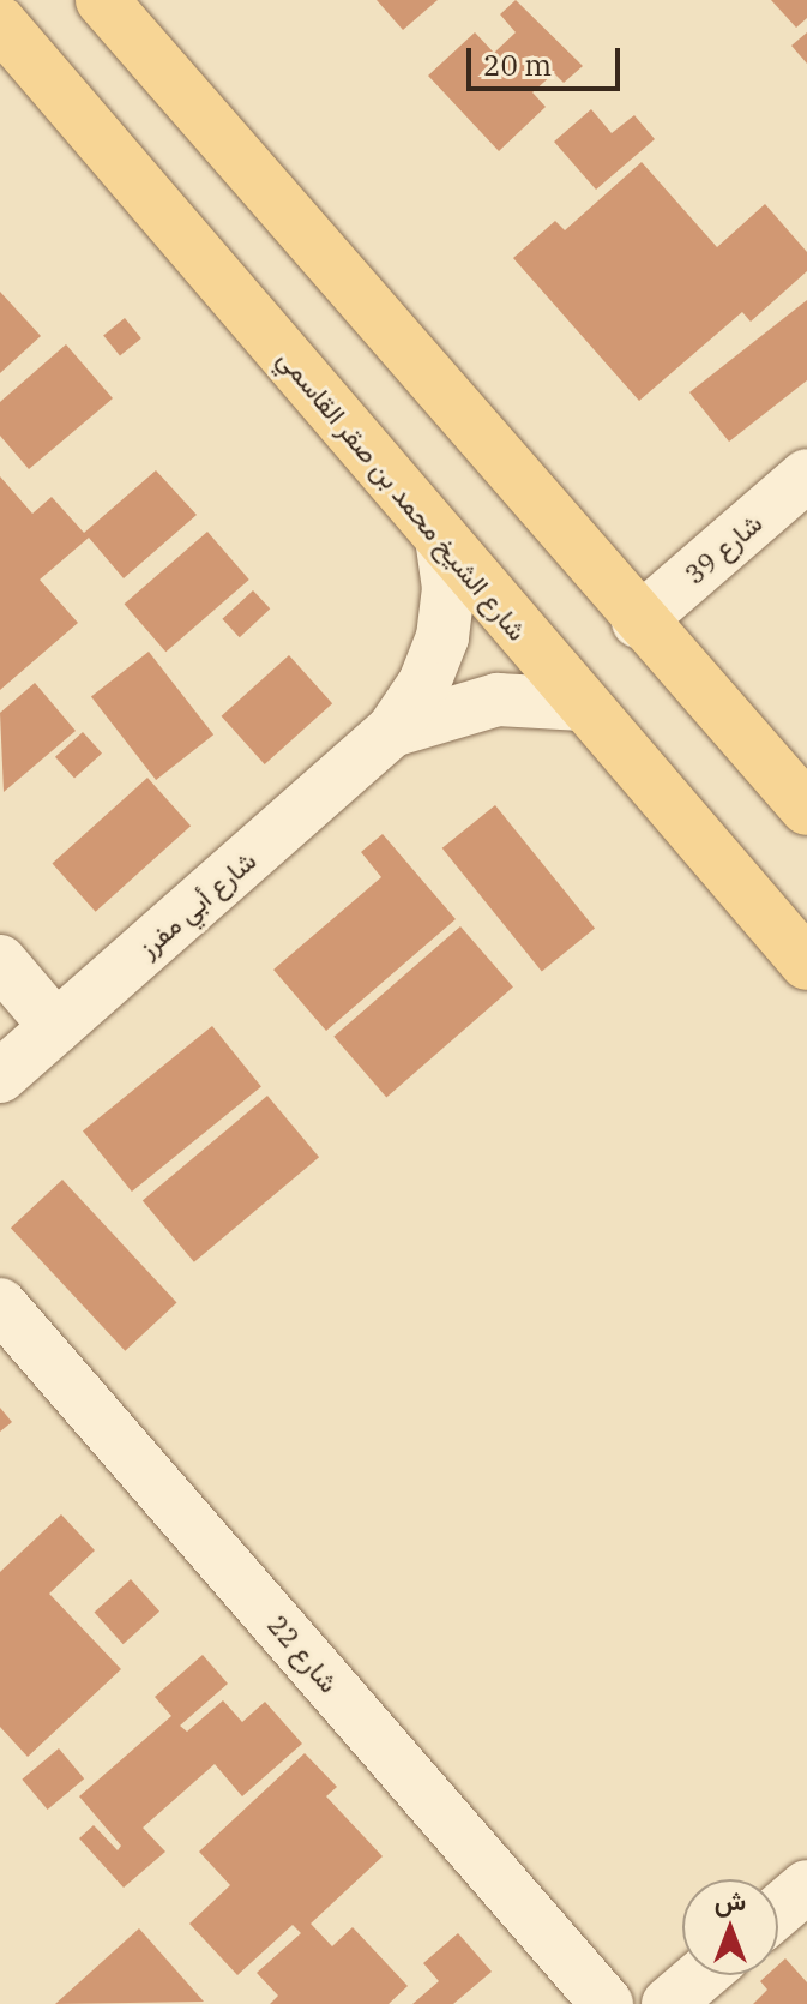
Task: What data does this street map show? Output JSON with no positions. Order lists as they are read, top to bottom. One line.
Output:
{"streets":{"main road":["شارع الشيخ محمد بن صقر القاسمي"],"street":["شارع 39","شارع أبي مفرز","شارع 22"]},"crossings":[["شارع الشيخ محمد بن صقر القاسمي","شارع أبي مفرز"]],"scale_bar":"20 m","north":"top"}
